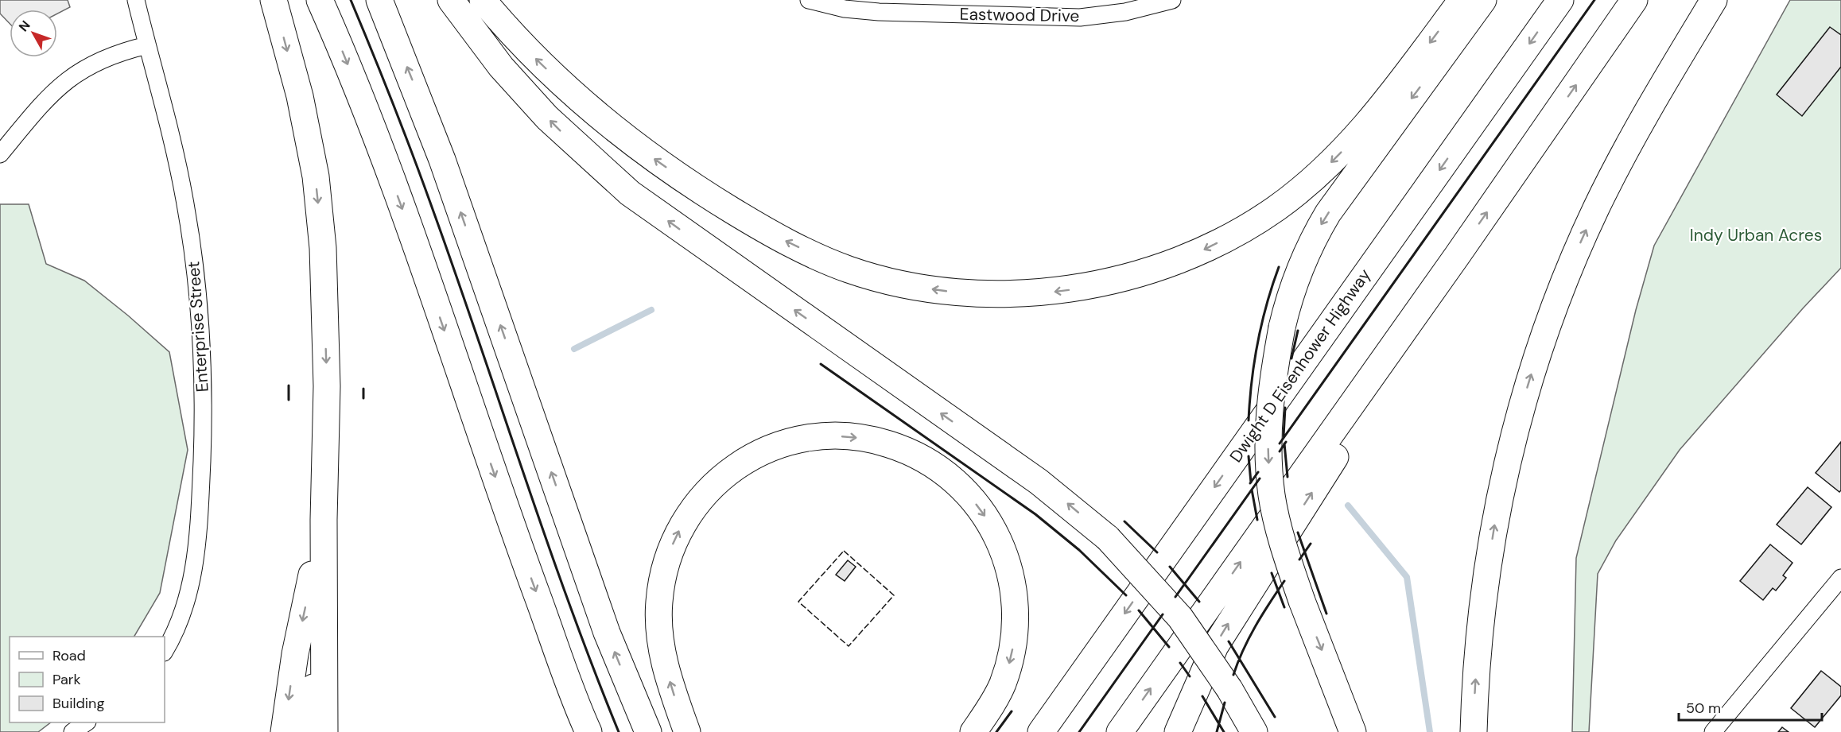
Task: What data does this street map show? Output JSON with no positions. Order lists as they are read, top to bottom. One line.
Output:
{"streets":{"highway":["Dwight D Eisenhower Highway"],"street":["Eastwood Drive","Enterprise Street"]},"parks":["Indy Urban Acres"],"legend":["Road","Park","Building"],"scale_bar":"50 m","north":"top left"}
